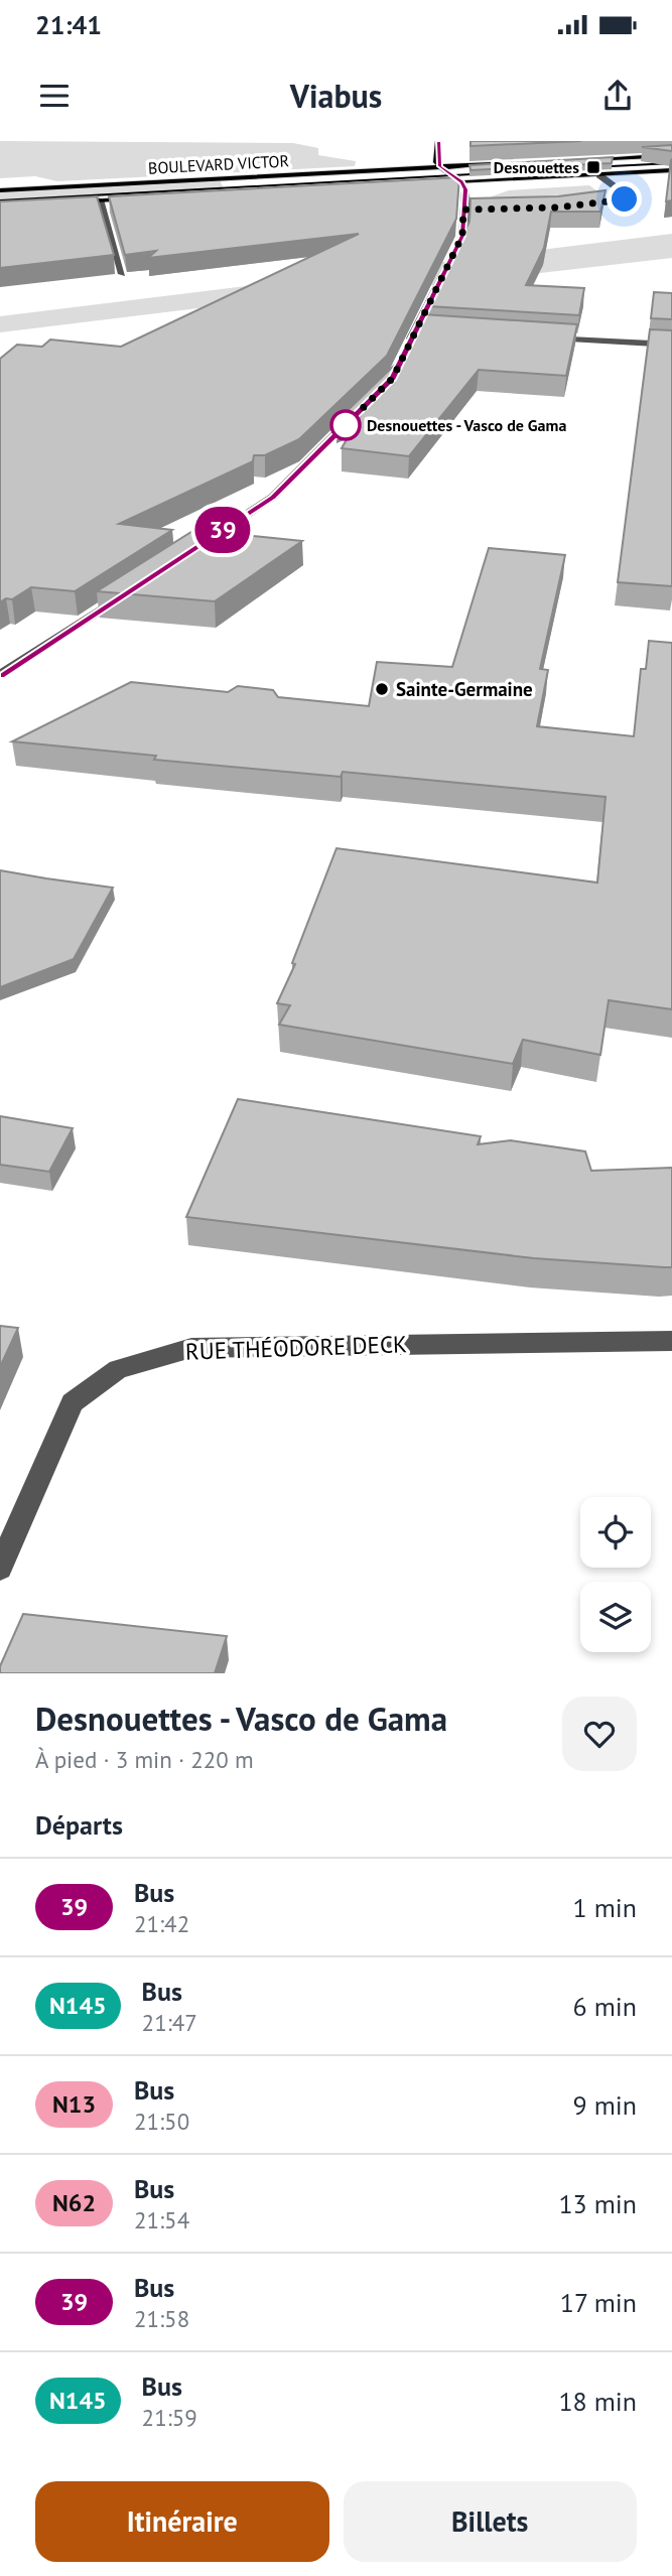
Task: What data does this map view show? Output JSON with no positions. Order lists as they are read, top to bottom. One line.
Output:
{"streets":{"main road":["BOULEVARD VICTOR"],"street":["RUE THÉODORE DECK"]},"places":{"transit":["Desnouettes"],"other":["Desnouettes - Vasco de Gama","Sainte-Germaine"]},"lines":["bus line 39"],"page":{"status":"21:41","header":"Viabus","on_map":"39","heading":[["Desnouettes - Vasco de Gama","À pied · 3 min · 220 m"],"Départs"],"list":[{"mark":"39","name":"Bus","note":"21:42","value":"1 min"},{"mark":"N145","name":"Bus","note":"21:47","value":"6 min"},{"mark":"N13","name":"Bus","note":"21:50","value":"9 min"},{"mark":"N62","name":"Bus","note":"21:54","value":"13 min"},{"mark":"39","name":"Bus","note":"21:58","value":"17 min"},{"mark":"N145","name":"Bus","note":"21:59","value":"18 min"}],"buttons":["Itinéraire","Billets"]}}
